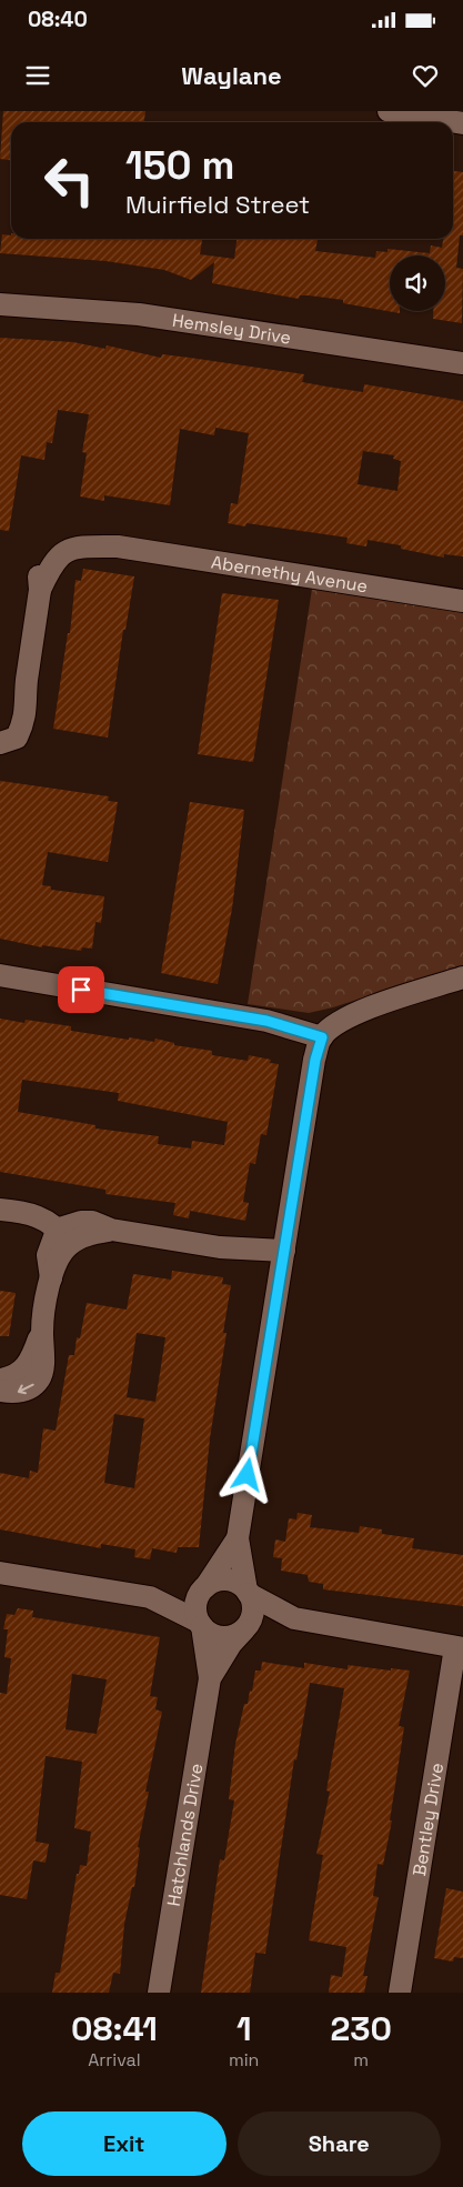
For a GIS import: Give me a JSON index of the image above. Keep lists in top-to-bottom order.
{
  "streets": {
    "street": [
      "Hemsley Drive",
      "Abernethy Avenue",
      "Bentley Drive",
      "Hatchlands Drive"
    ]
  },
  "page": {
    "status": "08:40",
    "header": "Waylane",
    "turn": ["150 m", "Muirfield Street"],
    "eta": [
      "08:41",
      "Arrival",
      "1",
      "min",
      "230",
      "m"
    ],
    "buttons": ["Exit", "Share"]
  }
}
